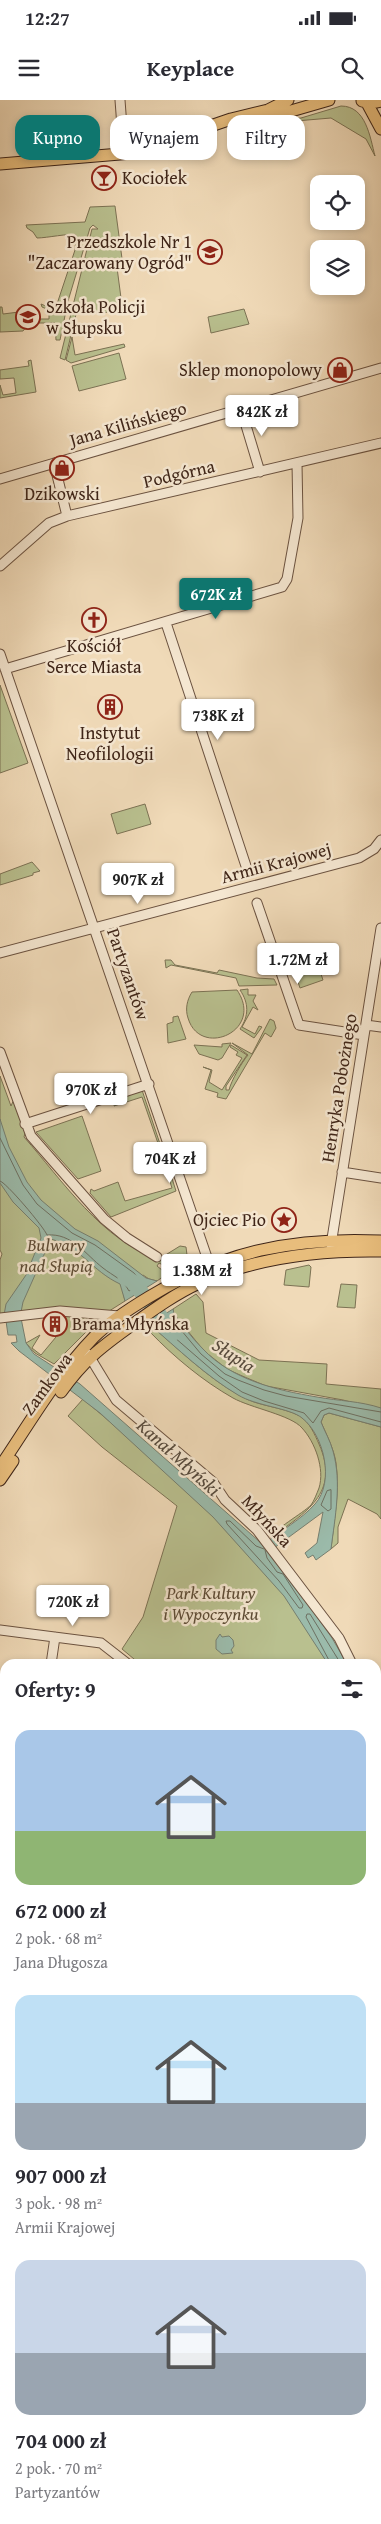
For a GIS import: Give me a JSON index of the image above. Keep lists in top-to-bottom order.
{
  "streets": {
    "main road": ["Zamkowa"],
    "street": [
      "Jana Kilińskiego",
      "Podgórna",
      "Armii Krajowej",
      "Partyzantów",
      "Henryka Pobożnego",
      "Młyńska"
    ]
  },
  "crossings": [
    ["Armii Krajowej", "Partyzantów"],
    ["Partyzantów", "Zamkowa"],
    ["Henryka Pobożnego", "Zamkowa"],
    ["Zamkowa", "Młyńska"]
  ],
  "water": ["Słupia", "Kanał Młyński"],
  "parks": ["Bulwary nad Słupią", "Park Kultury i Wypoczynku"],
  "places": {
    "bar": ["Kociołek"],
    "school or university": ["Przedszkole Nr 1 \"Zaczarowany Ogród\"", "Szkoła Policji w Słupsku"],
    "shop": ["Sklep monopolowy", "Dzikowski"],
    "church": ["Kościół Serce Miasta"],
    "building": ["Instytut Neofilologii", "Brama Młyńska"],
    "place": ["Ojciec Pio"]
  },
  "page": {
    "status": "12:27",
    "header": "Keyplace",
    "chip": ["Kupno", "Wynajem", "Filtry"],
    "price": [
      "842K zł",
      "672K zł",
      "738K zł",
      "907K zł",
      "1.72M zł",
      "970K zł",
      "704K zł",
      "1.38M zł",
      "720K zł"
    ],
    "heading": "Oferty: 9",
    "list": [
      {
        "name": "672 000 zł",
        "note": "2 pok. · 68 m² · Jana Długosza"
      },
      {
        "name": "907 000 zł",
        "note": "3 pok. · 98 m² · Armii Krajowej"
      },
      {
        "name": "704 000 zł",
        "note": "2 pok. · 70 m² · Partyzantów"
      }
    ]
  }
}
